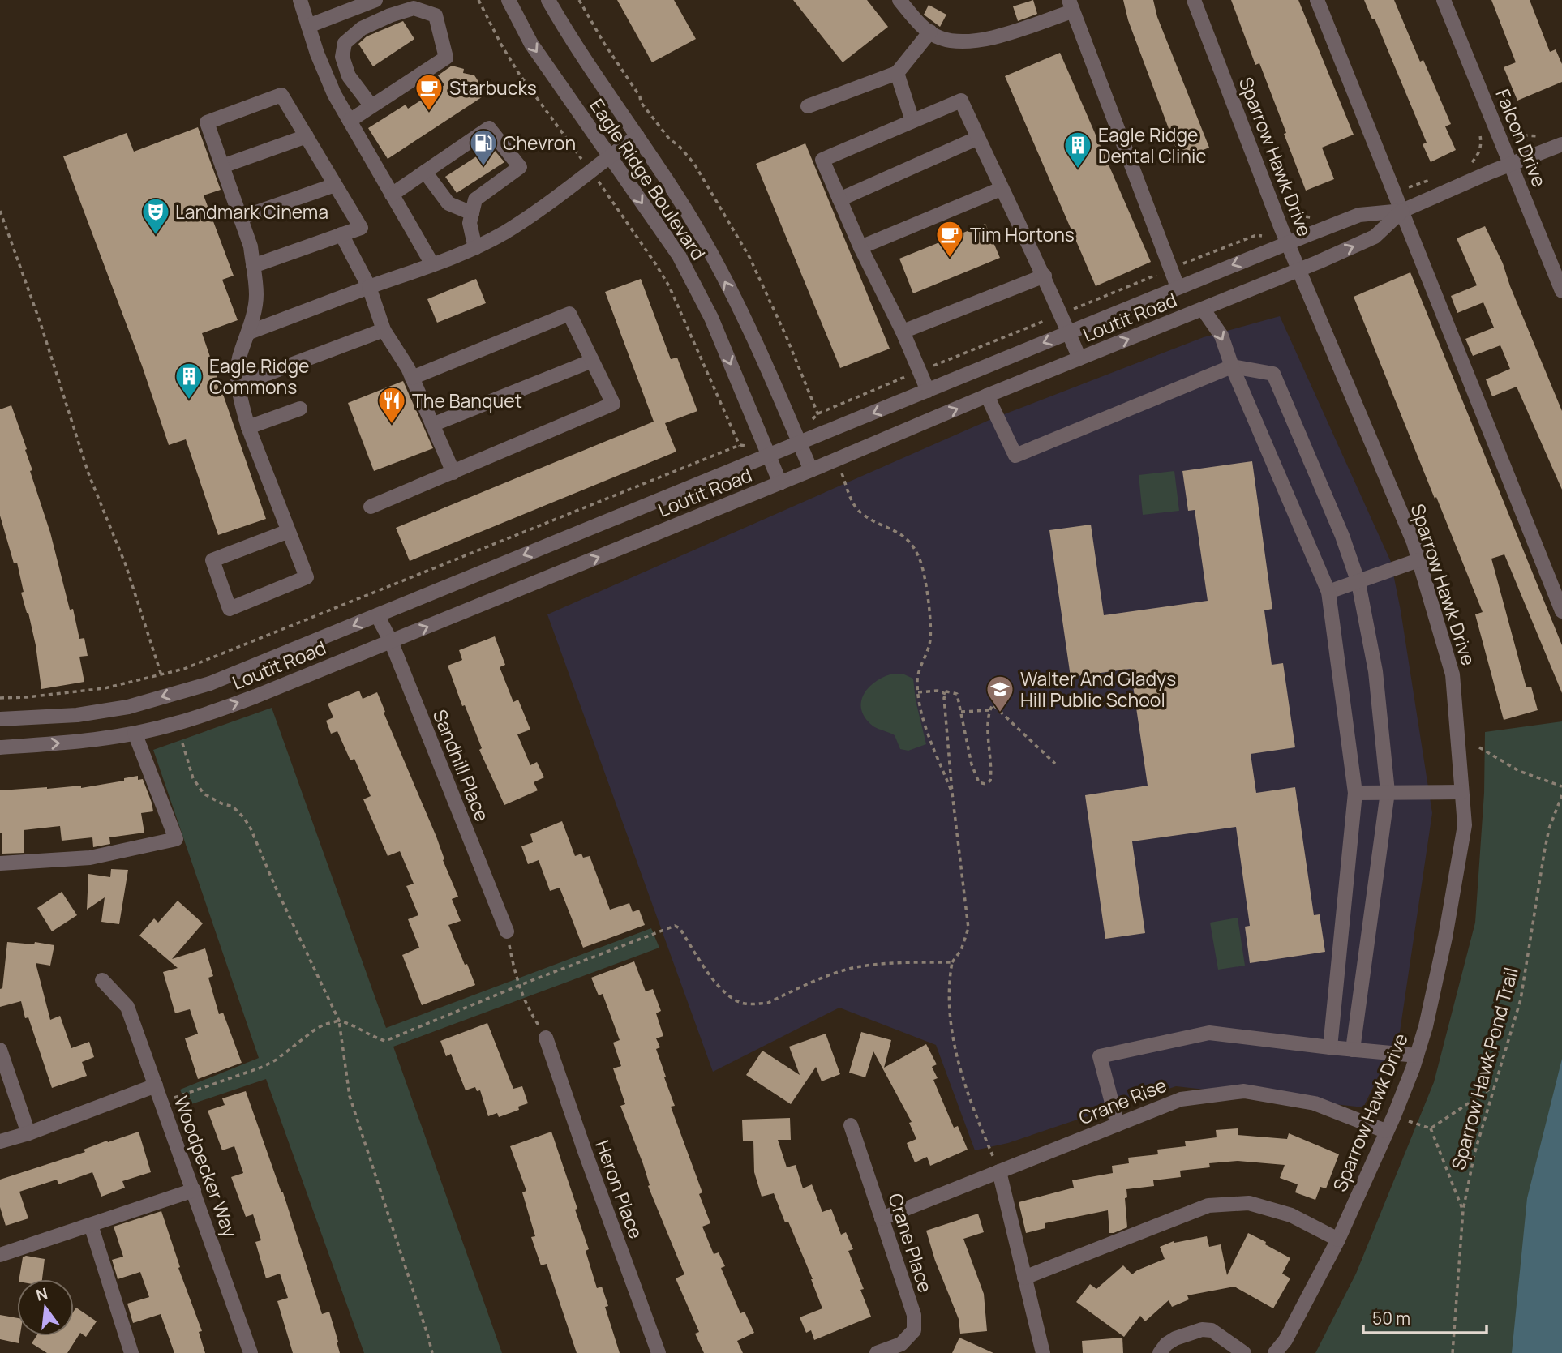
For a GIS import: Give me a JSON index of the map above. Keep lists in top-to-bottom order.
{
  "streets": {
    "street": [
      "Falcon Drive",
      "Sparrow Hawk Drive",
      "Eagle Ridge Boulevard",
      "Loutit Road",
      "Sandhill Place",
      "Crane Rise",
      "Woodpecker Way",
      "Heron Place",
      "Crane Place"
    ],
    "path": ["Sparrow Hawk Pond Trail"]
  },
  "crossings": [
    ["Falcon Drive", "Loutit Road"],
    ["Sparrow Hawk Drive", "Loutit Road"],
    ["Sparrow Hawk Drive", "Crane Rise"],
    ["Eagle Ridge Boulevard", "Loutit Road"],
    ["Loutit Road", "Sandhill Place"],
    ["Crane Rise", "Crane Place"]
  ],
  "places": {
    "cafe": ["Starbucks", "Tim Hortons"],
    "fuel station": ["Chevron"],
    "building": ["Eagle Ridge Dental Clinic", "Eagle Ridge Commons"],
    "theatre": ["Landmark Cinema"],
    "restaurant": ["The Banquet"],
    "school or university": ["Walter And Gladys Hill Public School"]
  },
  "scale_bar": "50 m",
  "north": "top"
}
